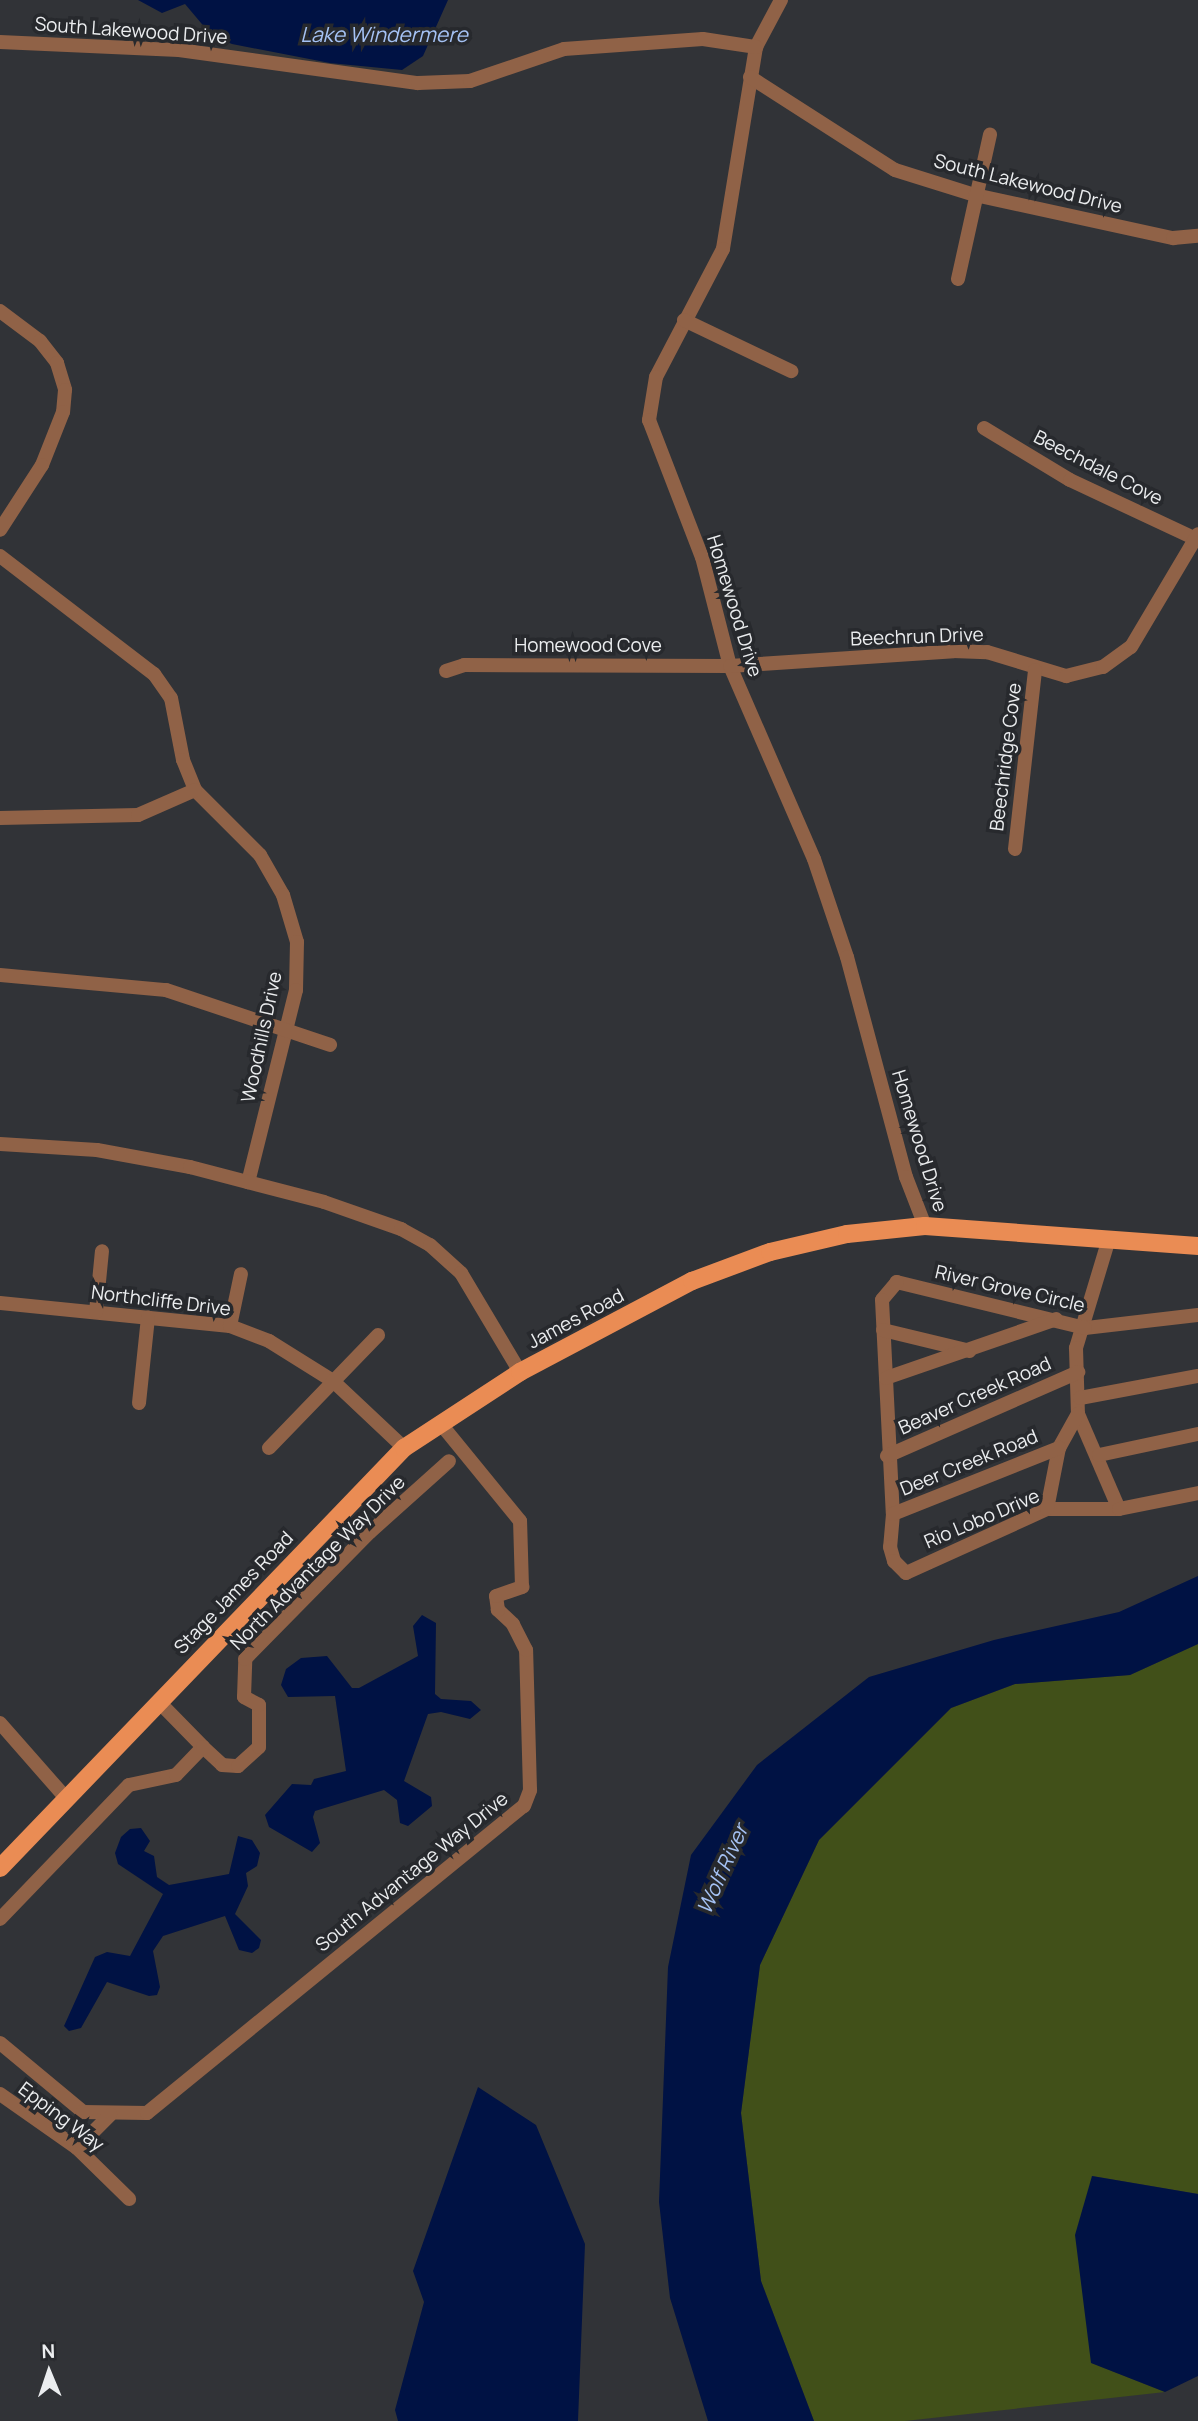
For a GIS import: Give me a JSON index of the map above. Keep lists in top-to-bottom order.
{
  "streets": {
    "main road": ["James Road", "Stage James Road"],
    "street": [
      "South Lakewood Drive",
      "Beechdale Cove",
      "Homewood Drive",
      "Beechrun Drive",
      "Homewood Cove",
      "Beechridge Cove",
      "Woodhills Drive",
      "River Grove Circle",
      "Northcliffe Drive",
      "Beaver Creek Road",
      "Deer Creek Road",
      "Rio Lobo Drive",
      "North Advantage Way Drive",
      "South Advantage Way Drive",
      "Epping Way"
    ]
  },
  "crossings": [
    ["South Lakewood Drive", "Homewood Drive"],
    ["Beechdale Cove", "Beechrun Drive"],
    ["Homewood Drive", "Beechrun Drive"],
    ["Homewood Drive", "Homewood Cove"],
    ["Homewood Drive", "James Road"],
    ["Beechrun Drive", "Homewood Cove"],
    ["Beechrun Drive", "Beechridge Cove"],
    ["Woodhills Drive", "James Road"],
    ["Northcliffe Drive", "Stage James Road"],
    ["James Road", "Stage James Road"],
    ["Deer Creek Road", "Rio Lobo Drive"],
    ["North Advantage Way Drive", "Stage James Road"],
    ["Stage James Road", "South Advantage Way Drive"]
  ],
  "water": ["Lake Windermere", "Wolf River"],
  "north": "top"
}
